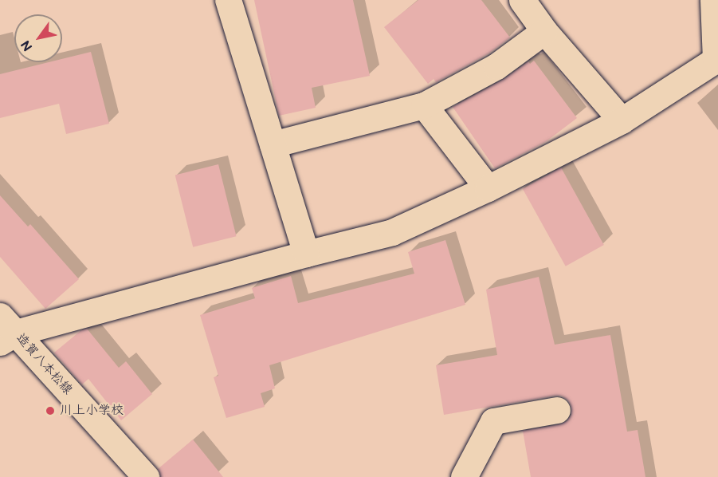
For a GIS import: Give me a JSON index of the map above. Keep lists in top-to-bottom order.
{
  "streets": {
    "street": ["造賀八本松線"]
  },
  "places": ["川上小学校"],
  "north": "bottom left"
}
